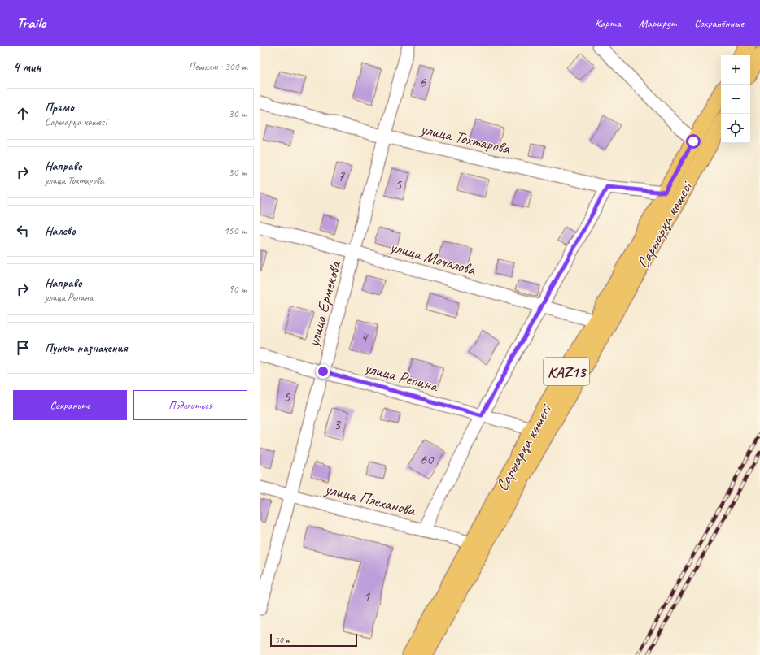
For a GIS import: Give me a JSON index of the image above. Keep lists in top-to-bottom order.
{
  "streets": {
    "main road": ["Сарыарқа көшесі", "KAZ13"],
    "street": [
      "улица Тохтарова",
      "улица Мочалова",
      "улица Ермекова",
      "улица Репина",
      "улица Плеханова"
    ]
  },
  "crossings": [
    ["улица Тохтарова", "Сарыарқа көшесі"],
    ["улица Тохтарова", "улица Ермекова"],
    ["Сарыарқа көшесі", "улица Мочалова"],
    ["Сарыарқа көшесі", "улица Репина"],
    ["Сарыарқа көшесі", "улица Плеханова"],
    ["улица Мочалова", "улица Ермекова"],
    ["улица Ермекова", "улица Репина"],
    ["улица Ермекова", "улица Плеханова"]
  ],
  "house_numbers": [
    "6",
    "7",
    "5",
    "4",
    "5",
    "3",
    "60",
    "1"
  ],
  "scale_bar": "50 m",
  "page": {
    "header": "Trailo",
    "nav": ["Карта", "Маршрут", "Сохранённые"],
    "heading": ["4 мин", "Пешком · 300 m"],
    "map_buttons": ["+", "−"],
    "list": [
      ["Прямо", "Сарыарқа көшесі", "30 m"],
      ["Направо", "улица Тохтарова", "30 m"],
      ["Налево", "150 m"],
      ["Направо", "улица Репина", "90 m"],
      "Пункт назначения"
    ],
    "buttons": ["Сохранить", "Поделиться"],
    "scale": "50 m"
  }
}
